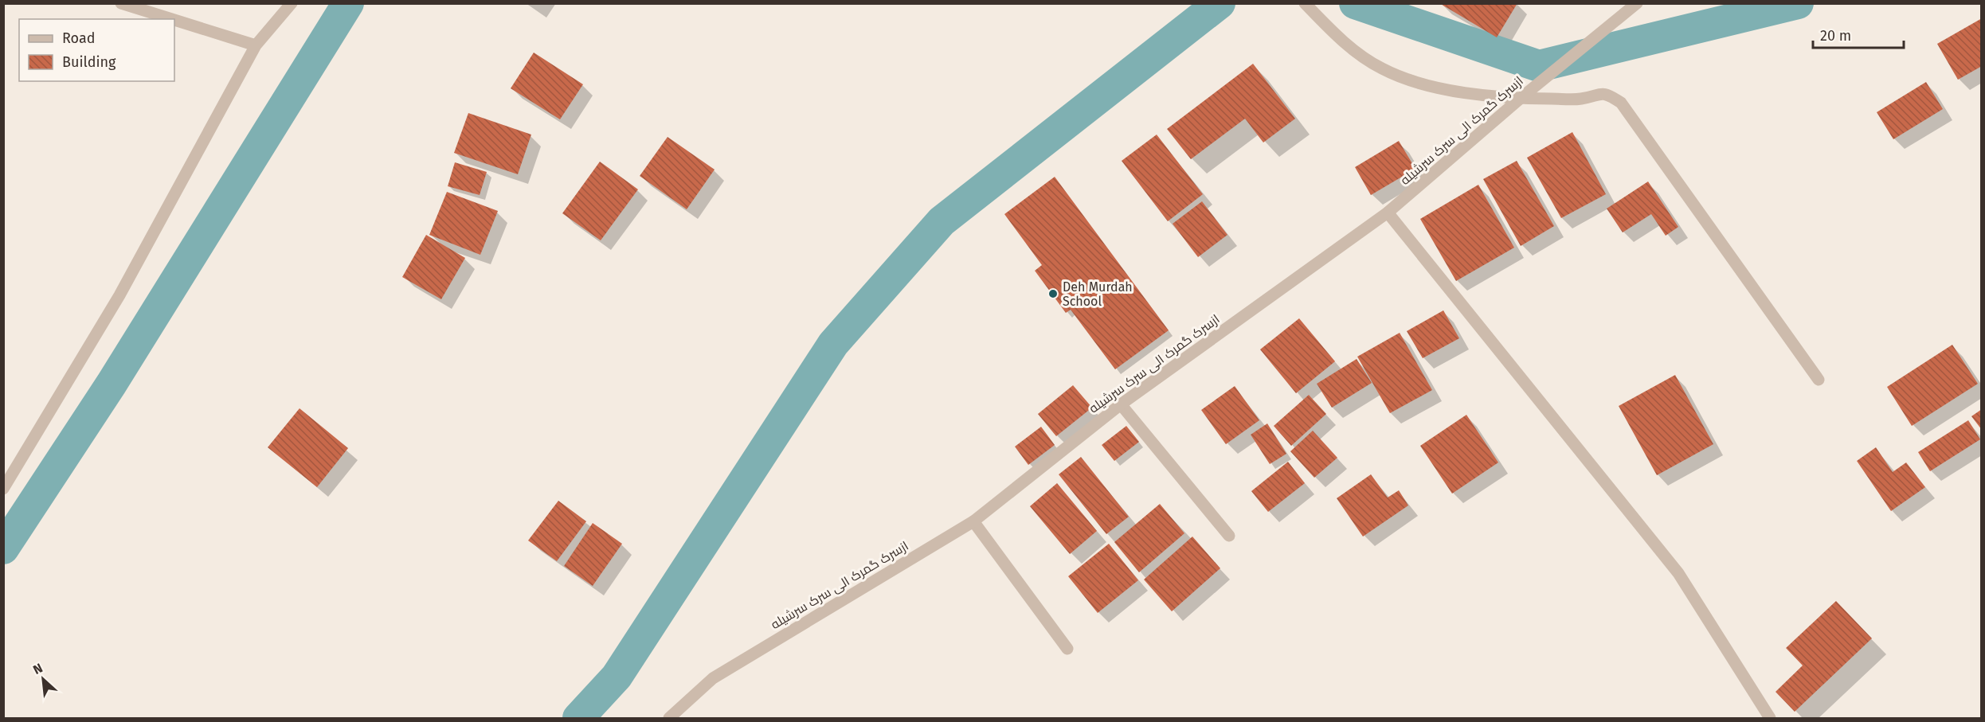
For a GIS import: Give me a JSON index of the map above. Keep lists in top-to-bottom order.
{
  "streets": {
    "street": ["ازسرک گمرک الی سرک سرشیله"]
  },
  "places": ["Deh Murdah School"],
  "legend": ["Road", "Building"],
  "scale_bar": "20 m",
  "north": "top left"
}
